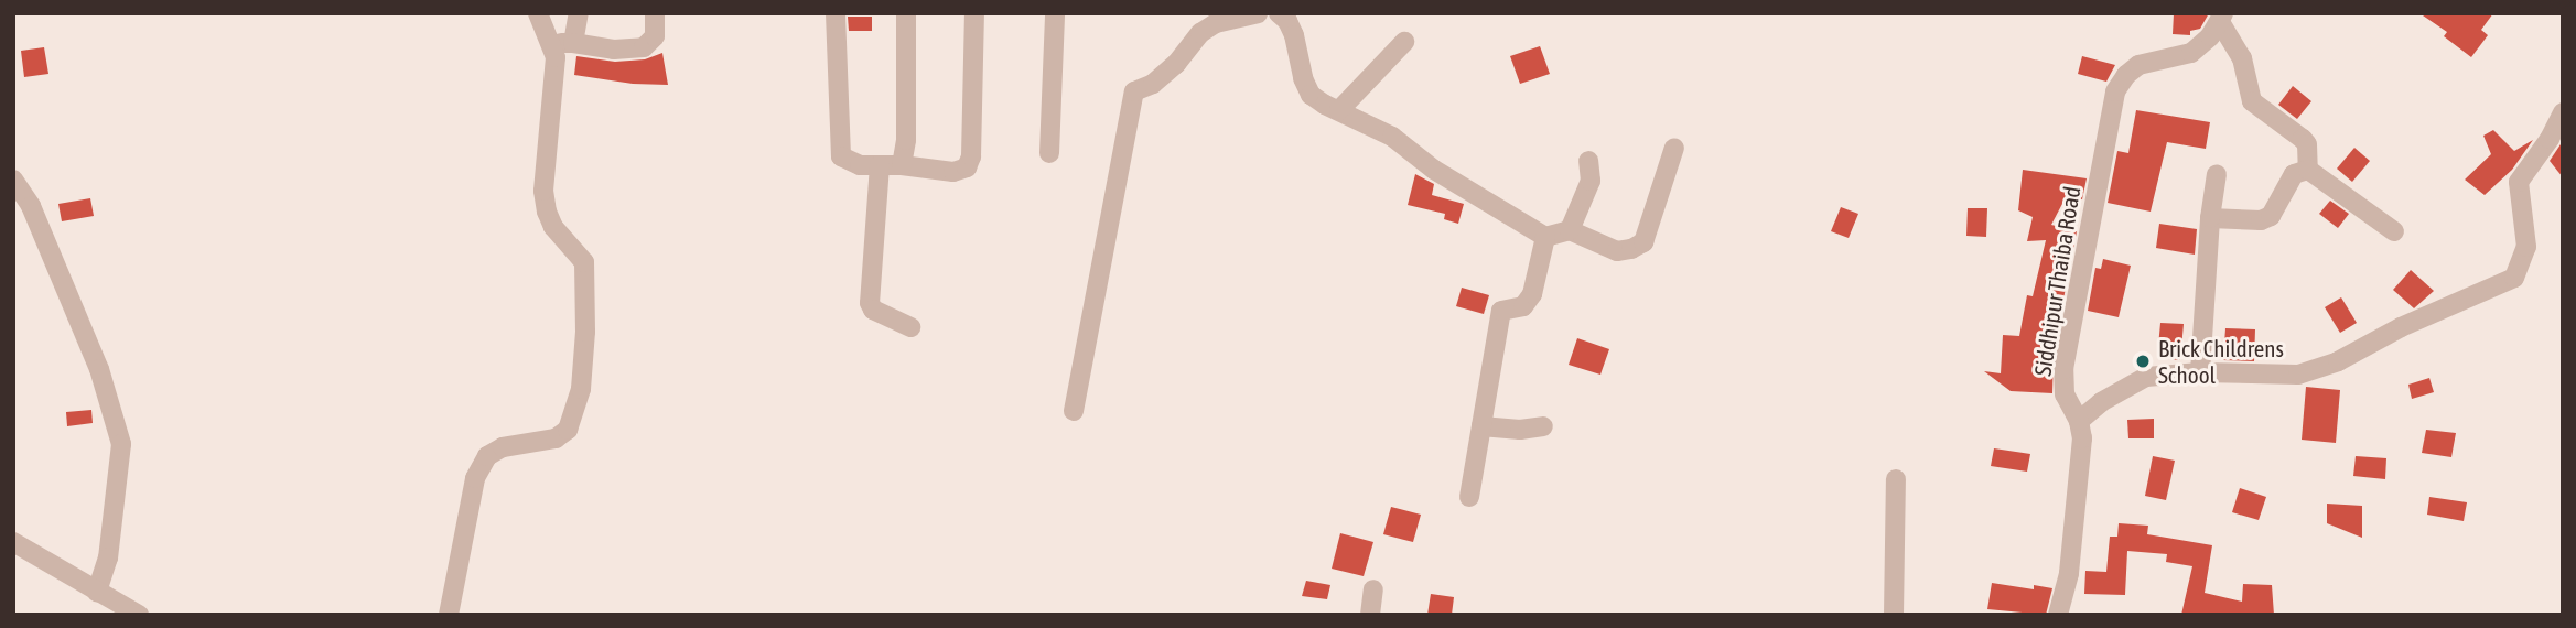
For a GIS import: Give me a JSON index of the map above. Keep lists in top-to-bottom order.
{
  "streets": {
    "street": ["Siddhipur Thaiba Road"]
  },
  "places": ["Brick Childrens School"]
}
